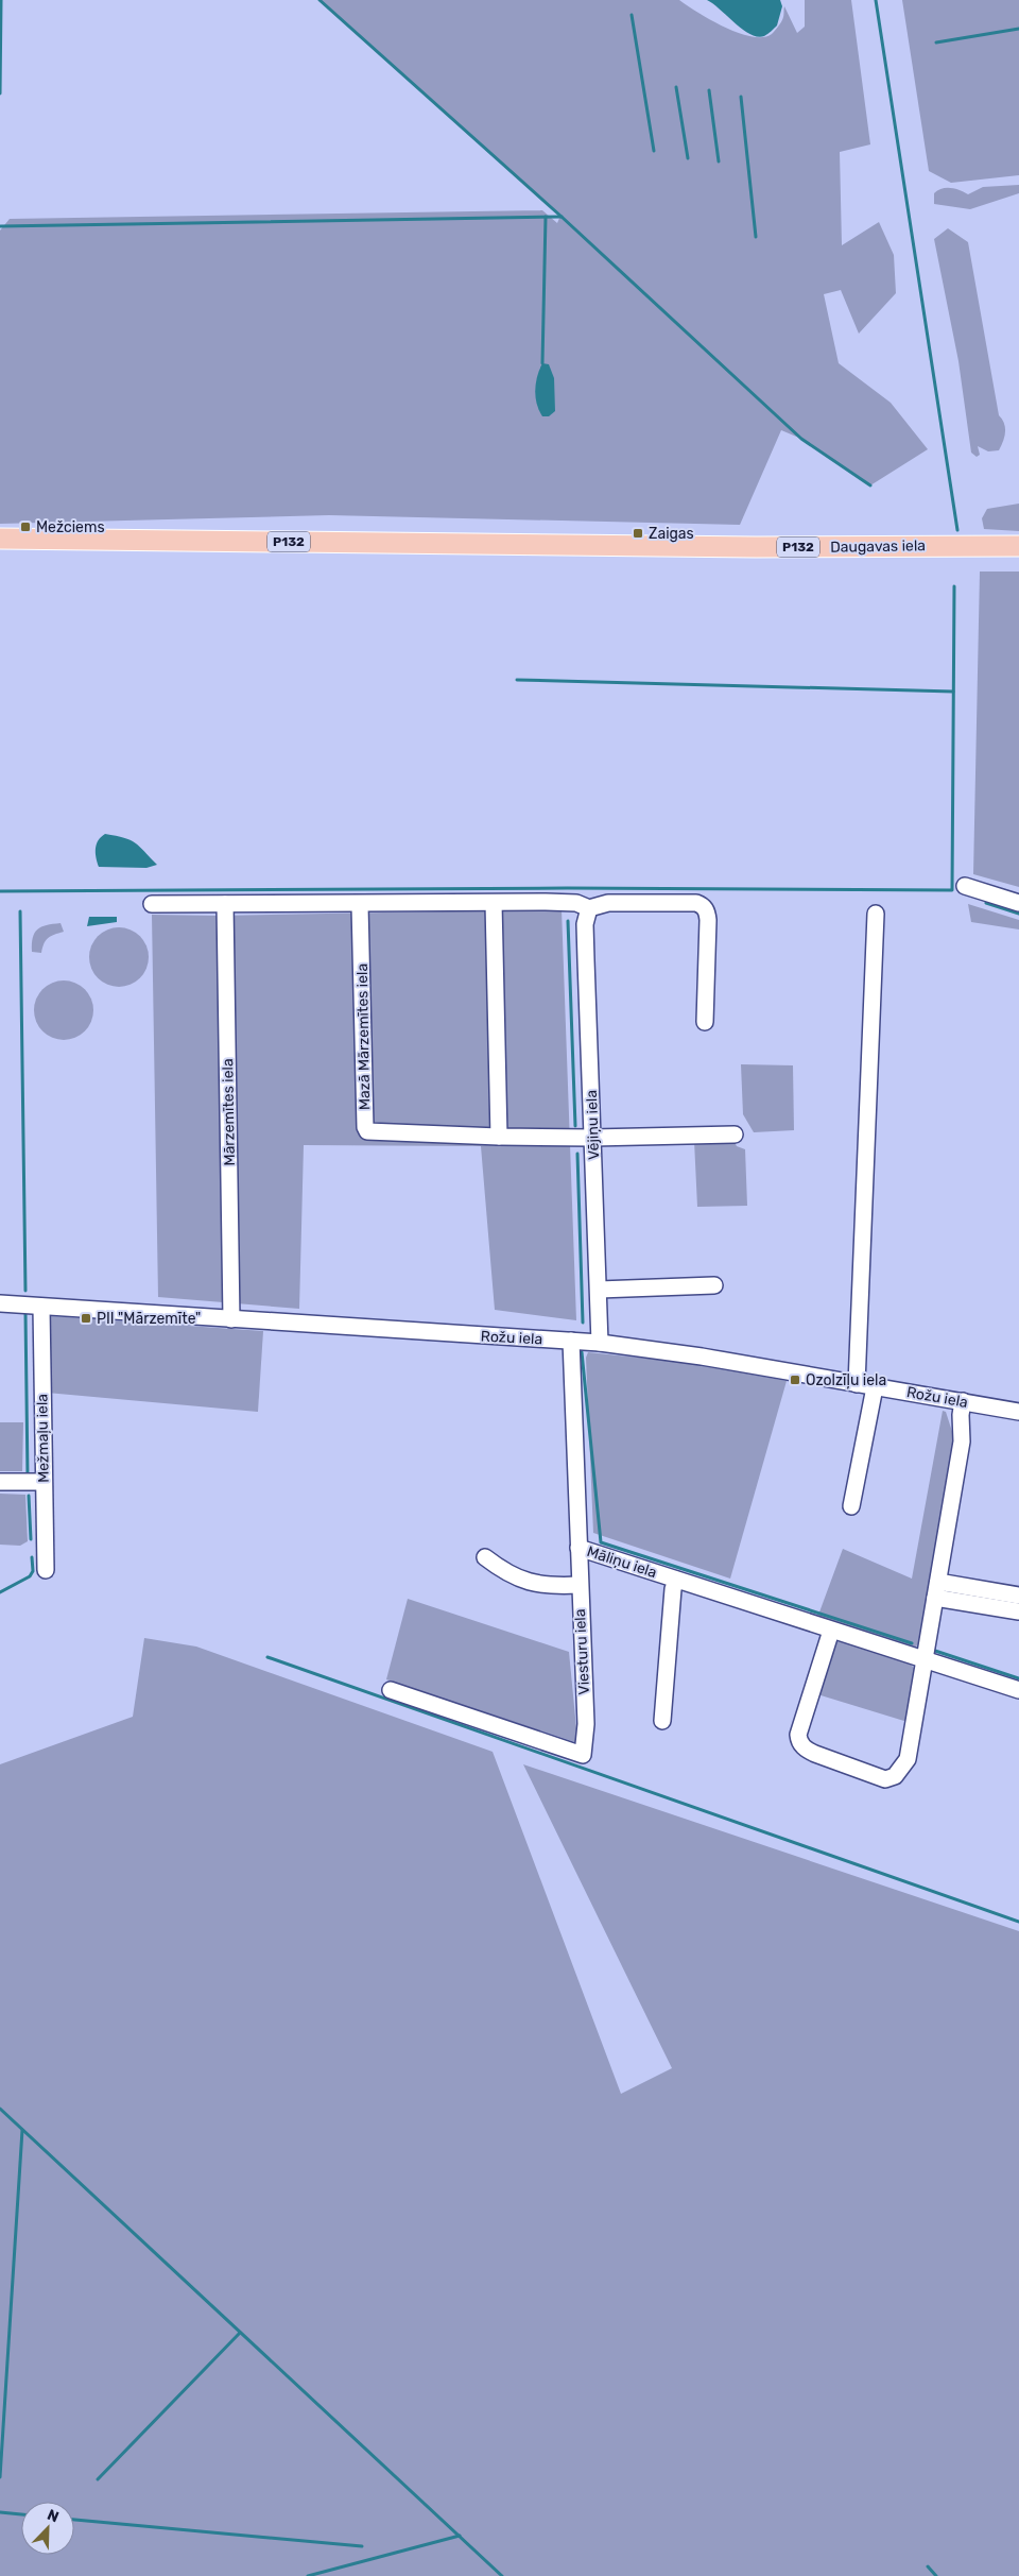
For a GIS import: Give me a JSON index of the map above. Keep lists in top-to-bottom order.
{
  "streets": {
    "main road": ["P132", "Daugavas iela"],
    "street": [
      "Mazā Mārzemītes iela",
      "Mārzemītes iela",
      "Vējiņu iela",
      "Rožu iela",
      "Mežmaļu iela",
      "Māliņu iela",
      "Viesturu iela"
    ]
  },
  "crossings": [
    ["Mārzemītes iela", "Rožu iela"],
    ["Vējiņu iela", "Rožu iela"],
    ["Rožu iela", "Mežmaļu iela"],
    ["Rožu iela", "Māliņu iela"],
    ["Māliņu iela", "Viesturu iela"]
  ],
  "places": {
    "transit": [
      "Mežciems",
      "Zaigas",
      "PII \"Mārzemīte\"",
      "Ozolzīļu iela"
    ]
  },
  "north": "top right"
}
